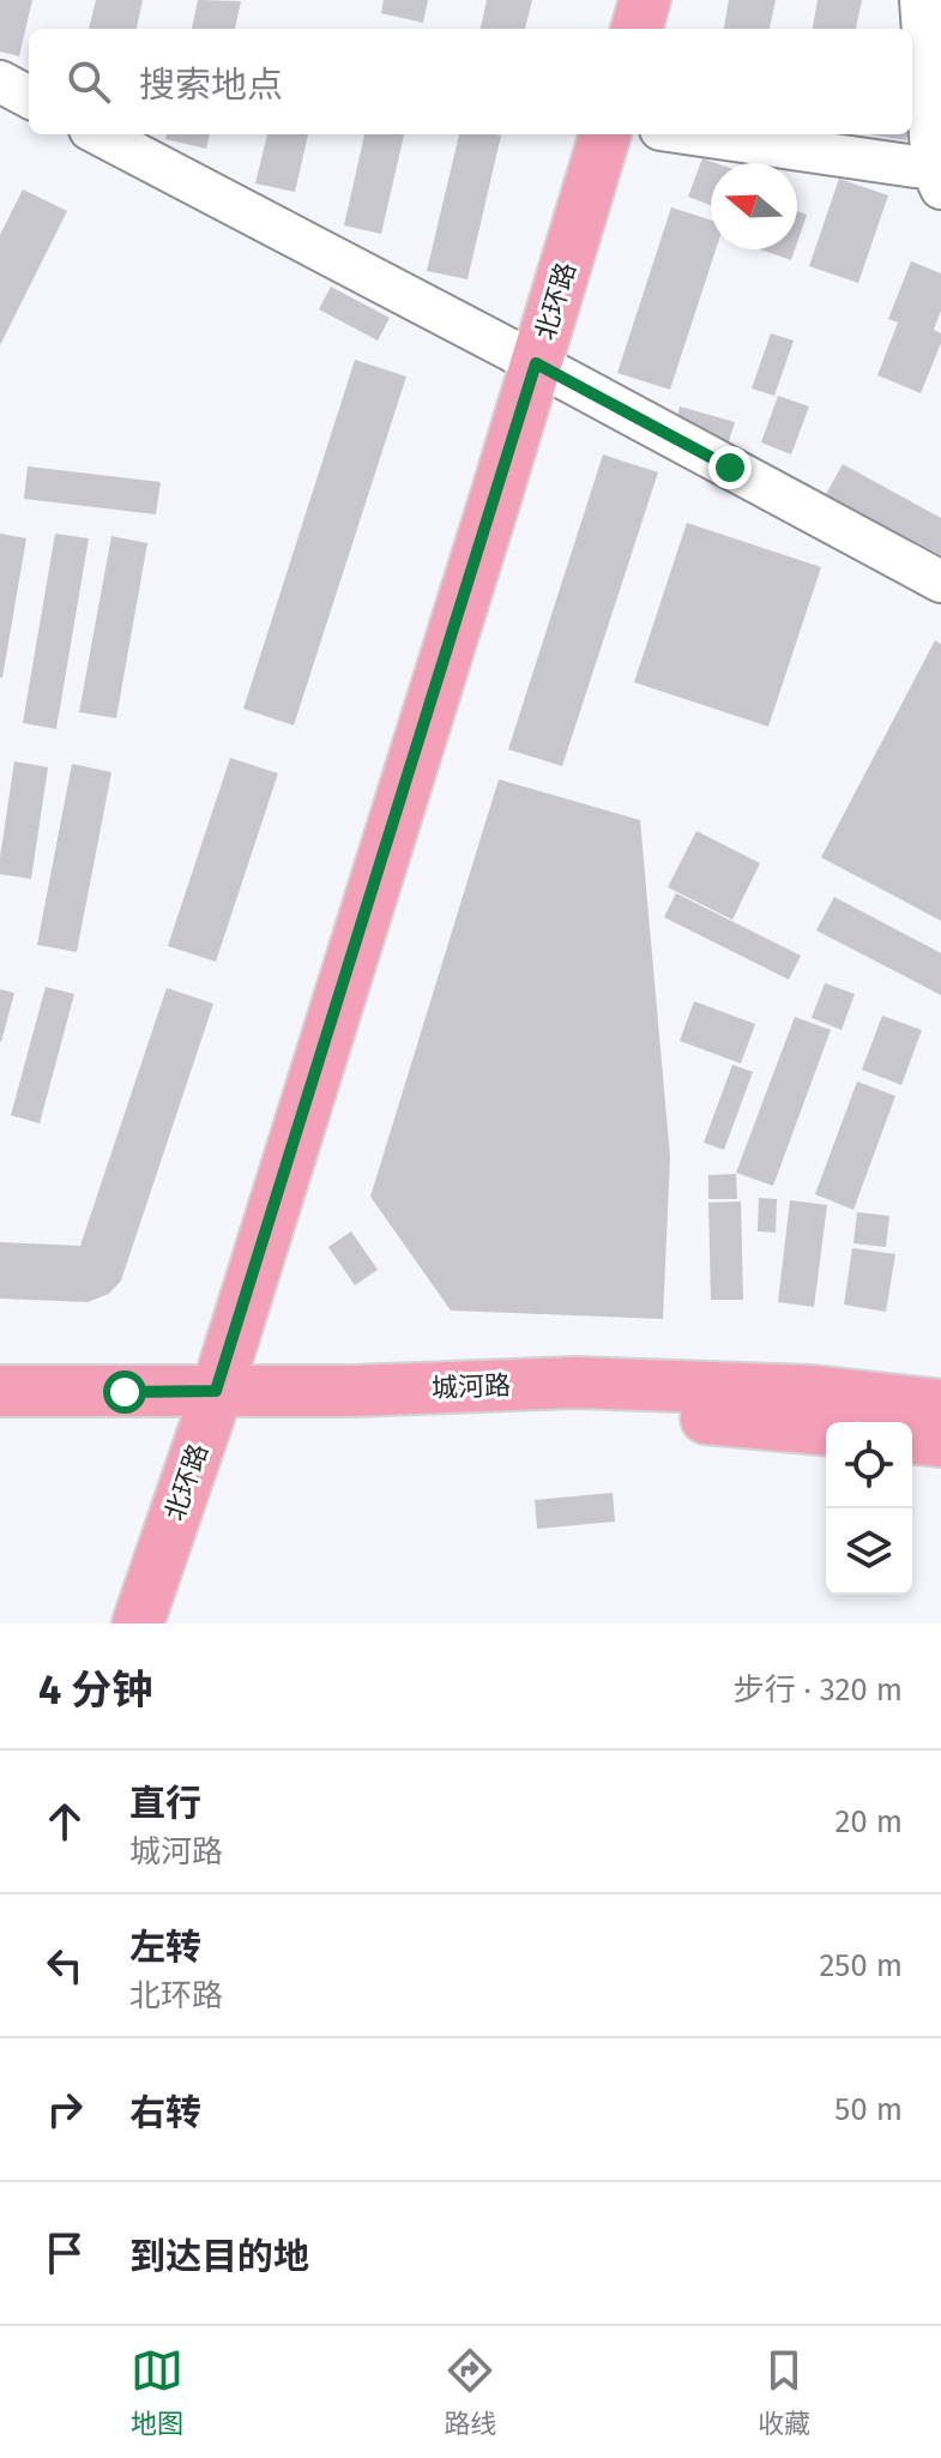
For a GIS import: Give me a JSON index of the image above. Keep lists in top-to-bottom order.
{
  "streets": {
    "main road": ["北环路", "城河路"]
  },
  "crossings": [
    ["北环路", "城河路"]
  ],
  "north": "left",
  "page": {
    "search": "搜索地点",
    "heading": ["4 分钟", "步行 · 320 m"],
    "list": [
      ["直行", "城河路", "20 m"],
      ["左转", "北环路", "250 m"],
      ["右转", "50 m"],
      "到达目的地"
    ],
    "nav": ["地图", "路线", "收藏"]
  }
}
